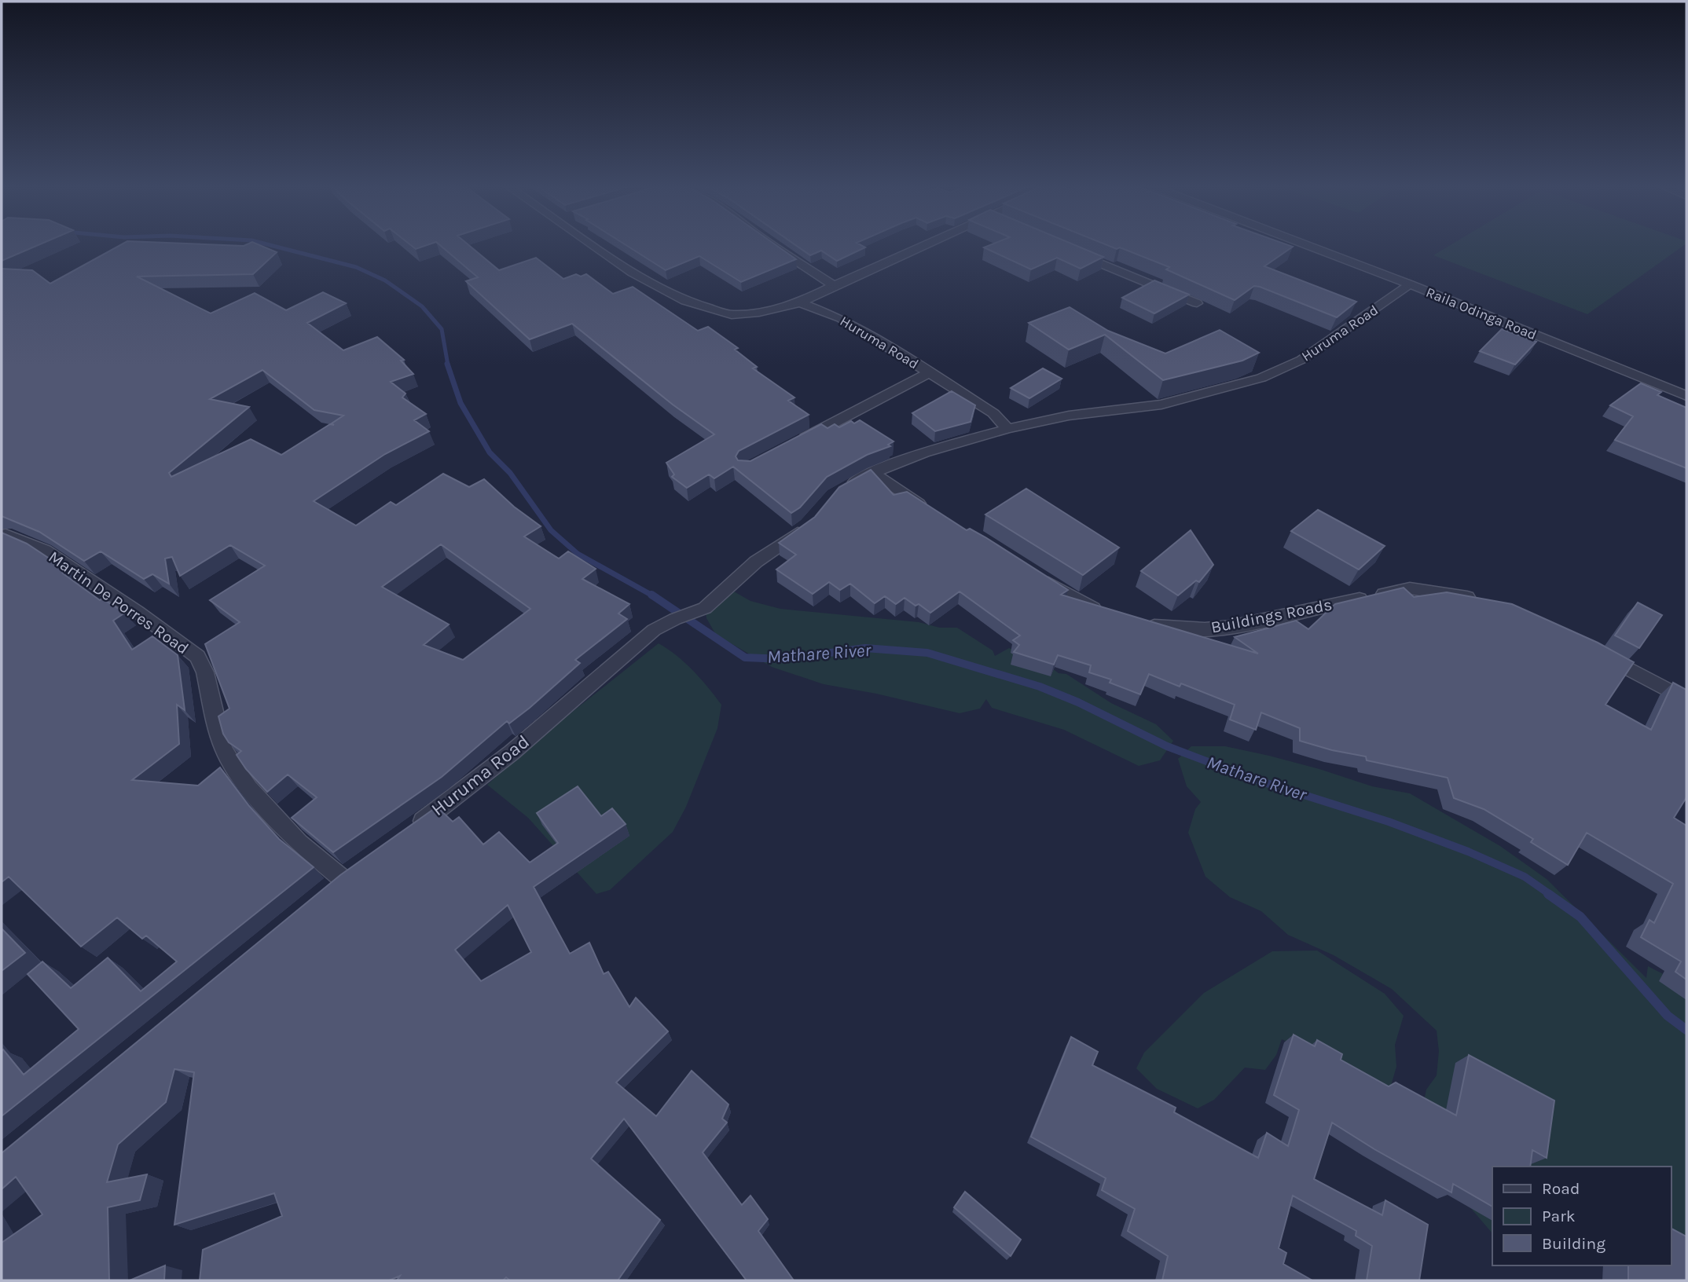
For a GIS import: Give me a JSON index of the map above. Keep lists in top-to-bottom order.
{
  "streets": {
    "street": [
      "Raila Odinga Road",
      "Huruma Road",
      "Martin De Porres Road",
      "Buildings Roads"
    ]
  },
  "crossings": [
    ["Raila Odinga Road", "Huruma Road"]
  ],
  "water": ["Mathare River"],
  "legend": ["Road", "Park", "Building"]
}
